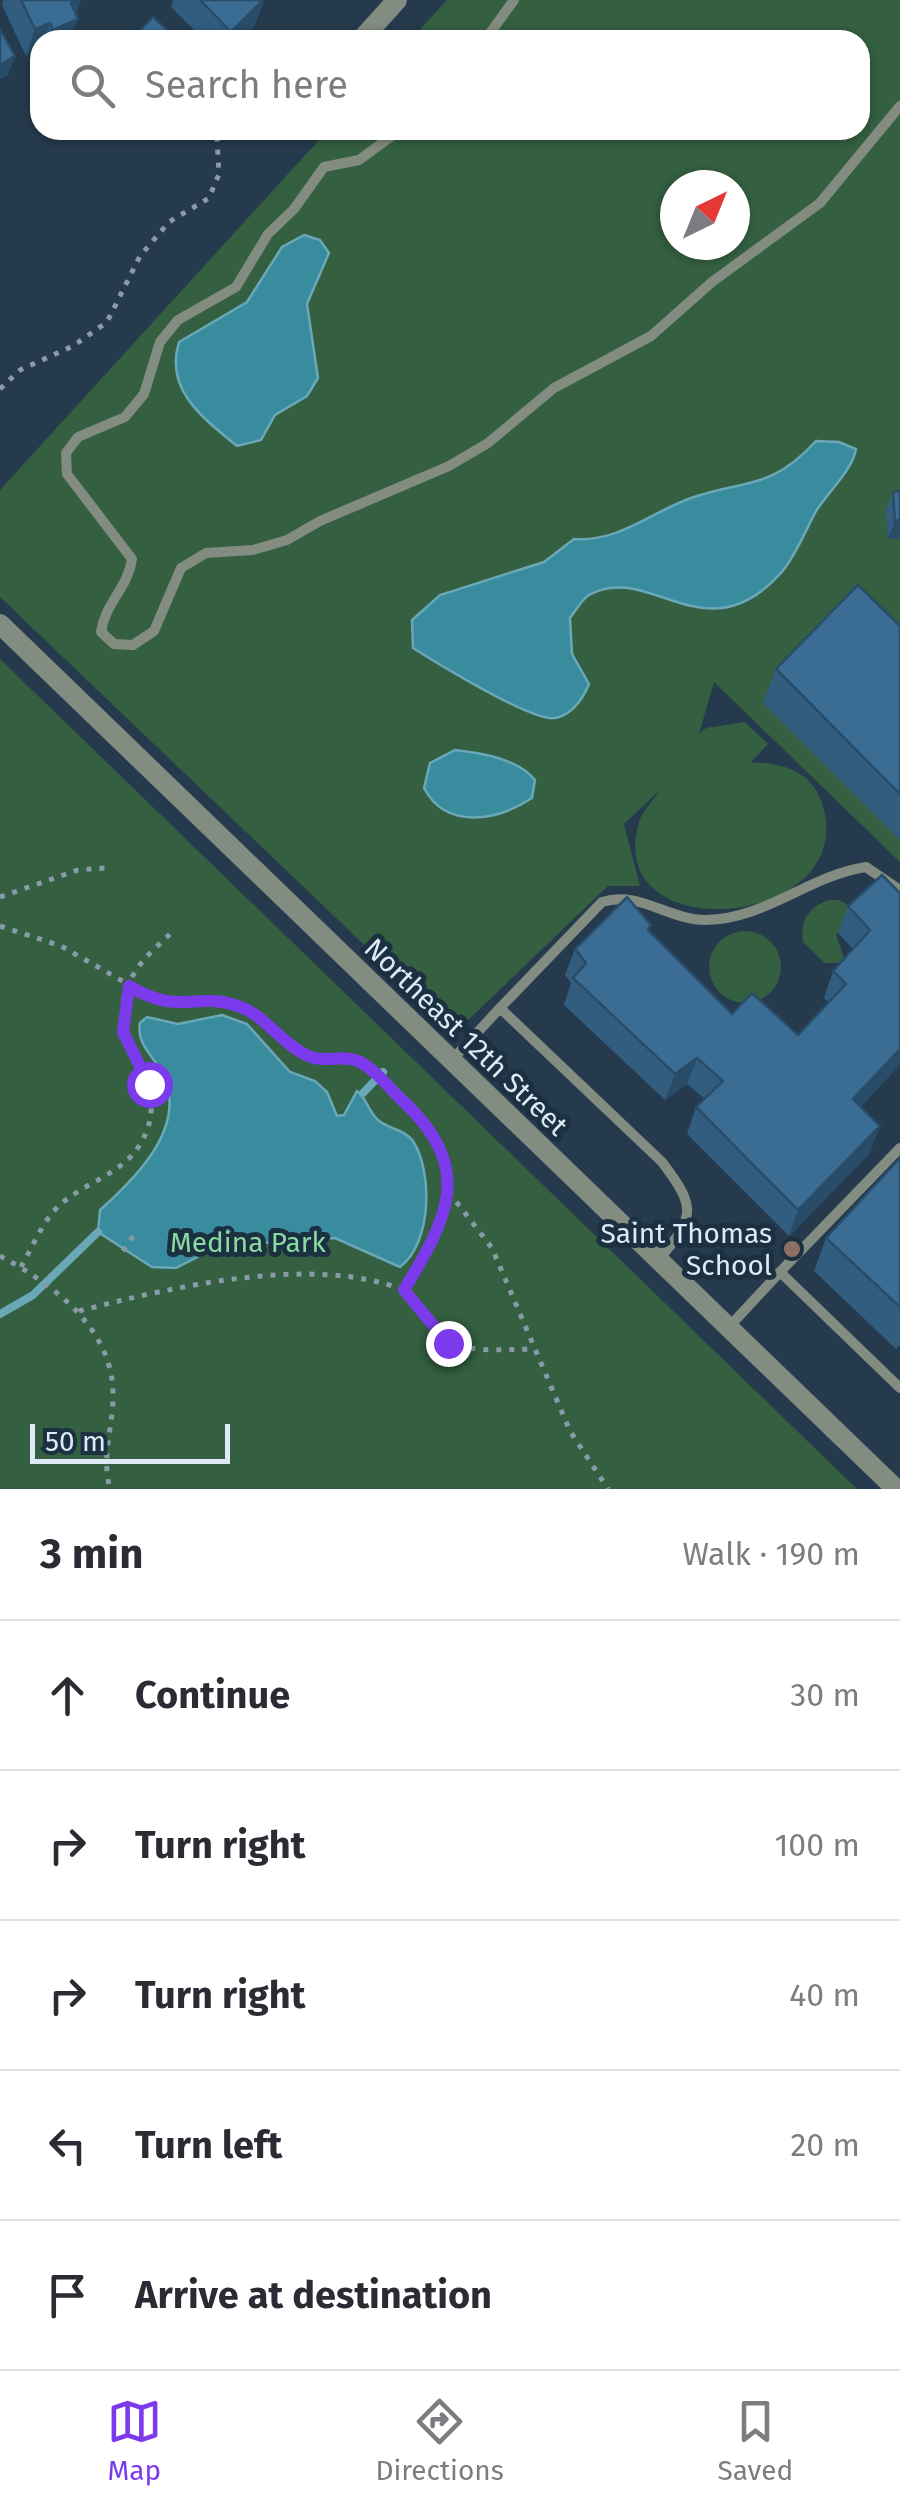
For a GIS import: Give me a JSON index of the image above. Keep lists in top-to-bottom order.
{
  "streets": {
    "street": ["Northeast 12th Street"]
  },
  "parks": ["Medina Park"],
  "places": ["Saint Thomas School"],
  "scale_bar": "50 m",
  "north": "top right",
  "page": {
    "search": "Search here",
    "scale": "50 m",
    "heading": ["3 min", "Walk · 190 m"],
    "list": [
      ["Continue", "30 m"],
      ["Turn right", "100 m"],
      ["Turn right", "40 m"],
      ["Turn left", "20 m"],
      "Arrive at destination"
    ],
    "nav": ["Map", "Directions", "Saved"]
  }
}
